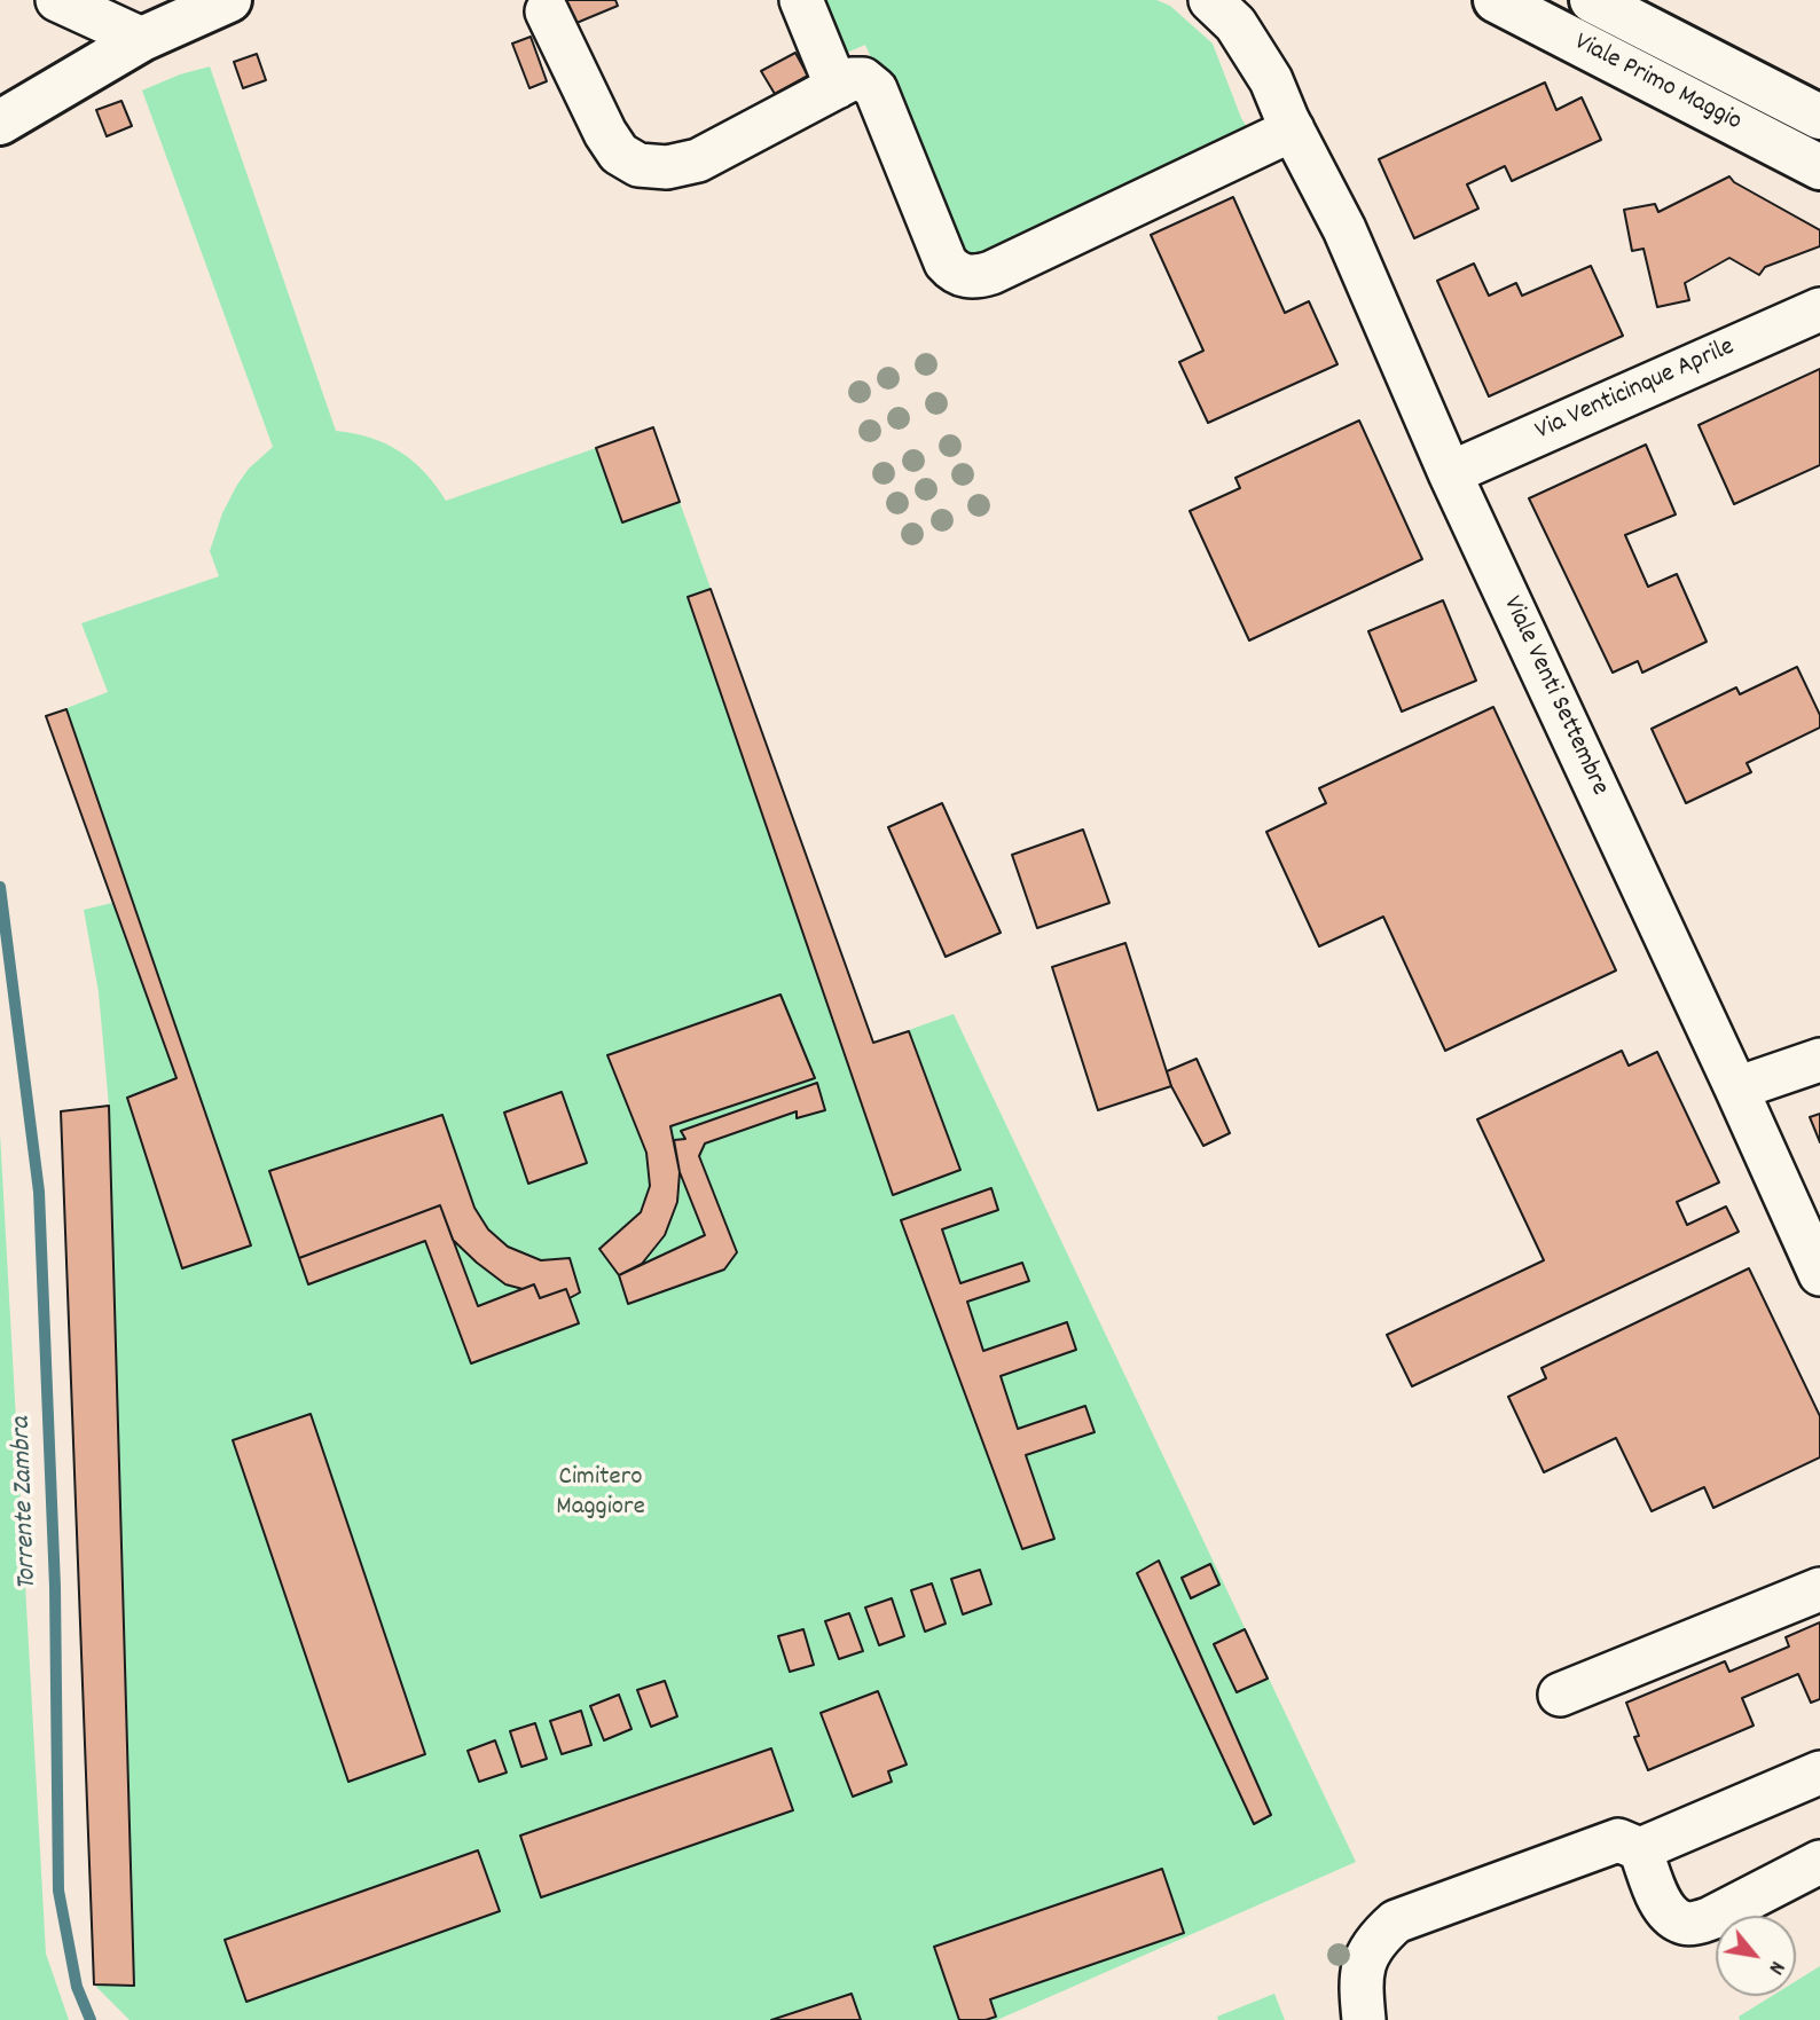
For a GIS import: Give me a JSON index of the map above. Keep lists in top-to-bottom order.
{
  "streets": {
    "main road": ["Viale Primo Maggio"],
    "street": ["Via Venticinque Aprile", "Viale Venti Settembre"]
  },
  "crossings": [
    ["Via Venticinque Aprile", "Viale Venti Settembre"]
  ],
  "water": ["Torrente Zambra"],
  "parks": ["Cimitero Maggiore"],
  "north": "bottom right"
}
